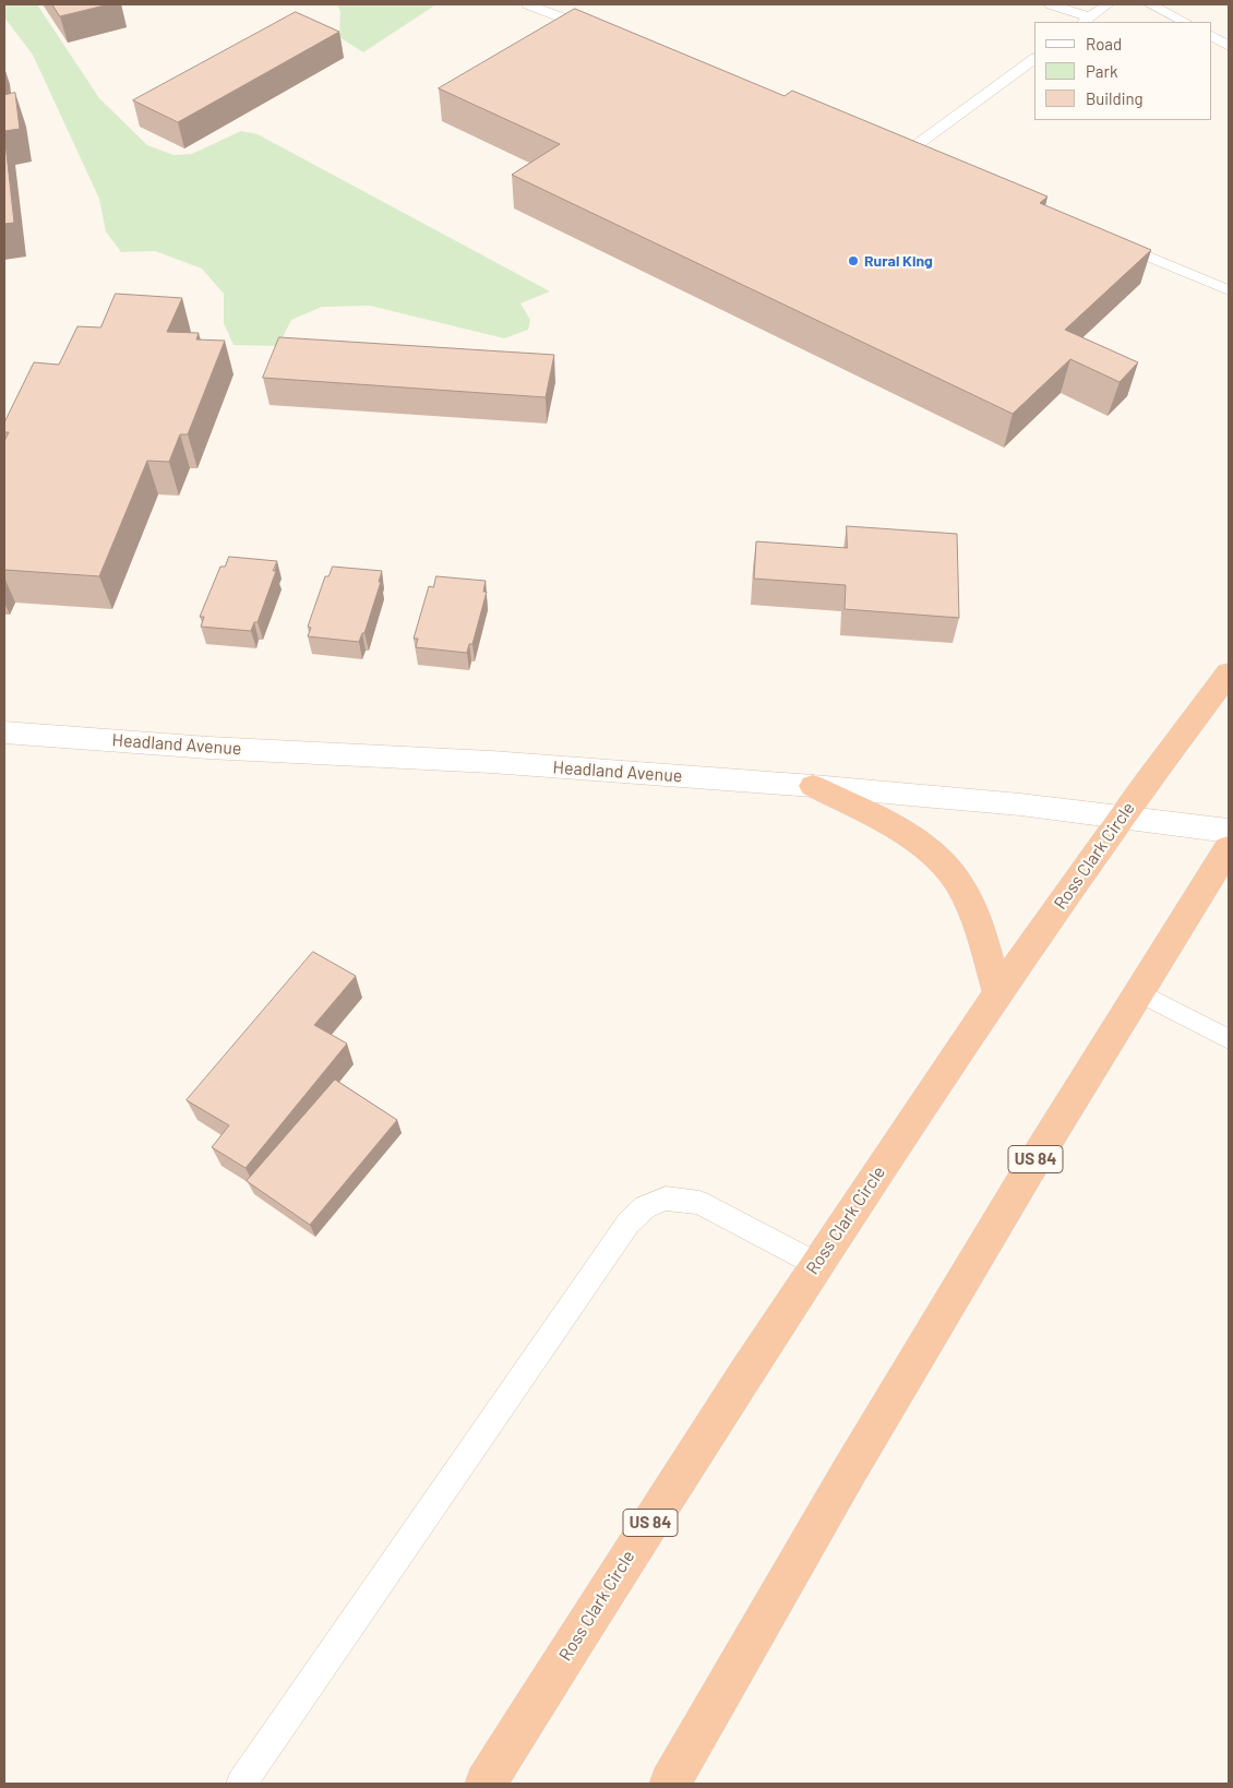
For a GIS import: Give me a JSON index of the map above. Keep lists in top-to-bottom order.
{
  "streets": {
    "highway": ["Ross Clark Circle", "US 84"],
    "main road": ["Headland Avenue"]
  },
  "crossings": [
    ["Headland Avenue", "Ross Clark Circle"]
  ],
  "places": ["Rural King"],
  "legend": ["Road", "Park", "Building"]
}
